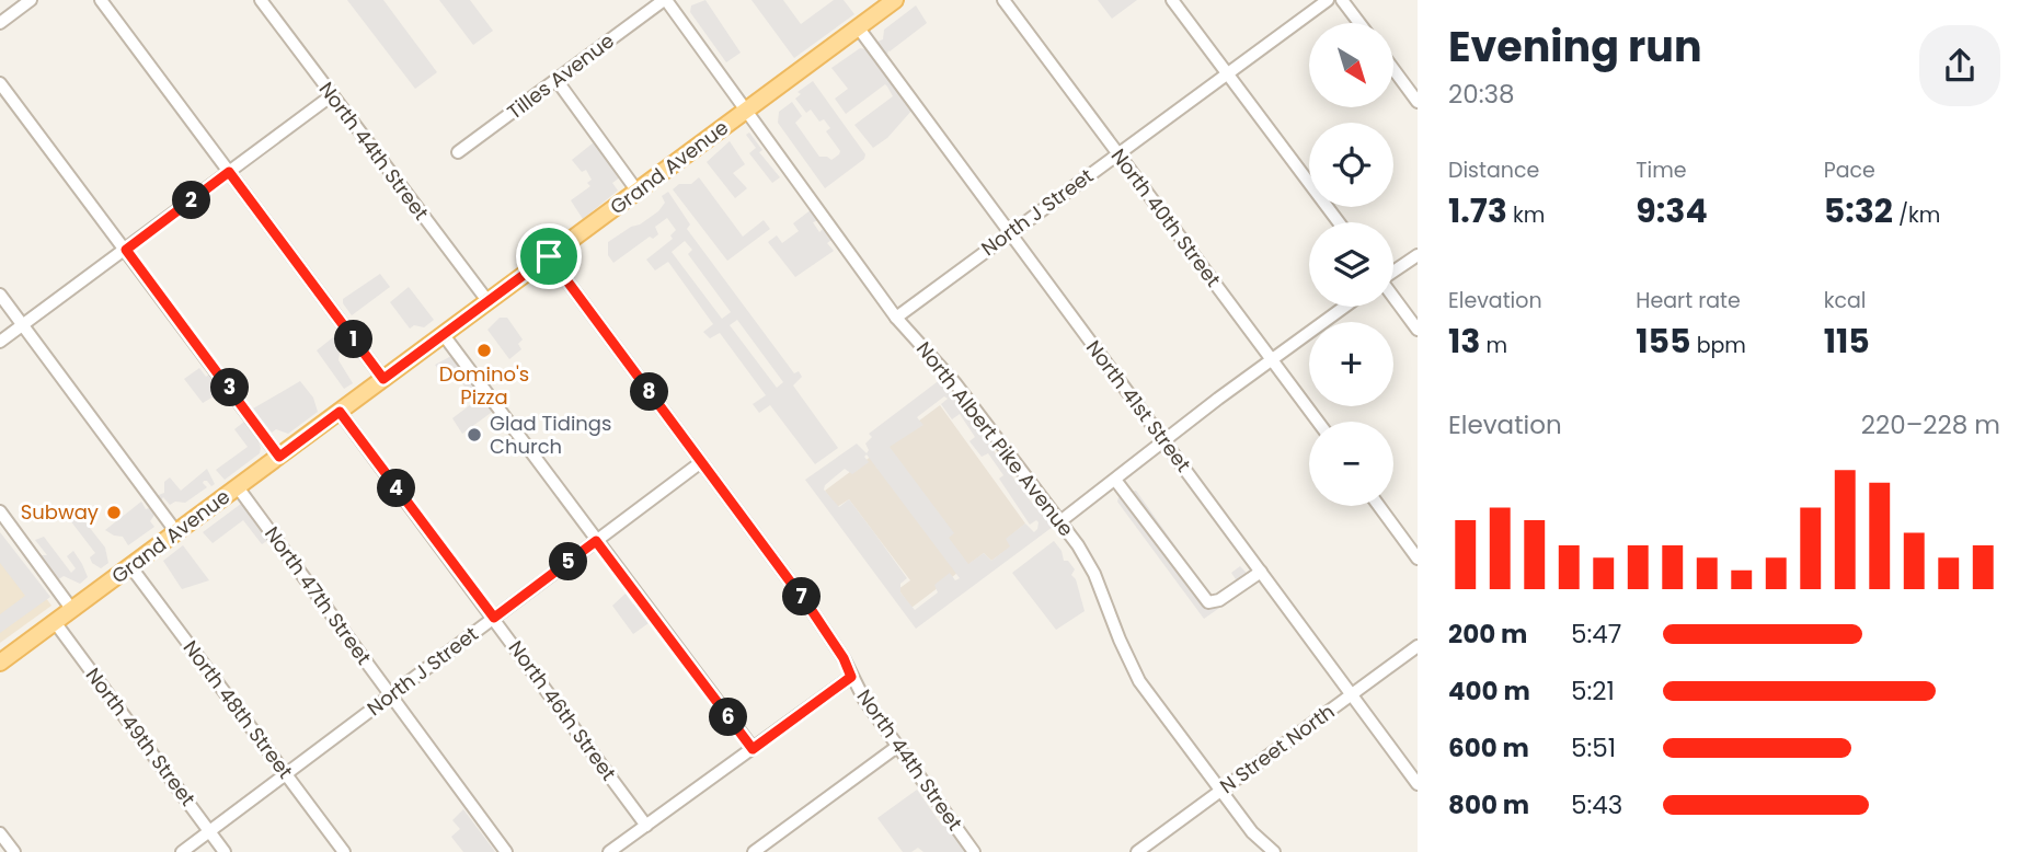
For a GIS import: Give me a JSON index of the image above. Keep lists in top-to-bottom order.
{
  "streets": {
    "main road": ["Grand Avenue"],
    "street": [
      "Tilles Avenue",
      "North 44th Street",
      "North J Street",
      "North 40th Street",
      "North 41st Street",
      "North Albert Pike Avenue",
      "North 47th Street",
      "North 48th Street",
      "North 46th Street",
      "North 49th Street",
      "N Street North"
    ]
  },
  "crossings": [
    ["Tilles Avenue", "North Albert Pike Avenue"],
    ["North 44th Street", "Grand Avenue"],
    ["North 44th Street", "North J Street"],
    ["Grand Avenue", "North 41st Street"],
    ["Grand Avenue", "North Albert Pike Avenue"],
    ["Grand Avenue", "North 47th Street"],
    ["Grand Avenue", "North 48th Street"],
    ["Grand Avenue", "North 46th Street"],
    ["Grand Avenue", "North 49th Street"],
    ["North J Street", "North 40th Street"],
    ["North J Street", "North 41st Street"],
    ["North J Street", "North Albert Pike Avenue"],
    ["North J Street", "North 47th Street"],
    ["North J Street", "North 48th Street"],
    ["North J Street", "North 46th Street"],
    ["North J Street", "North 49th Street"],
    ["North 41st Street", "N Street North"],
    ["North Albert Pike Avenue", "N Street North"]
  ],
  "places": ["Domino's Pizza", "Glad Tidings Church", "Subway"],
  "north": "bottom right",
  "page": {
    "heading": ["Evening run", "20:38"],
    "map_buttons": ["+", "−"],
    "stats": [
      ["Distance", "1.73 km"],
      ["Time", "9:34"],
      ["Pace", "5:32 /km"],
      ["Elevation", "13 m"],
      ["Heart rate", "155 bpm"],
      ["kcal", "115"]
    ],
    "pins": [
      "2",
      "1",
      "3",
      "8",
      "4",
      "5",
      "7",
      "6"
    ],
    "chart": ["Elevation", "220–228 m"],
    "list": [
      {
        "name": "200 m",
        "note": "5:47"
      },
      {
        "name": "400 m",
        "note": "5:21"
      },
      {
        "name": "600 m",
        "note": "5:51"
      },
      {
        "name": "800 m",
        "note": "5:43"
      }
    ]
  }
}
